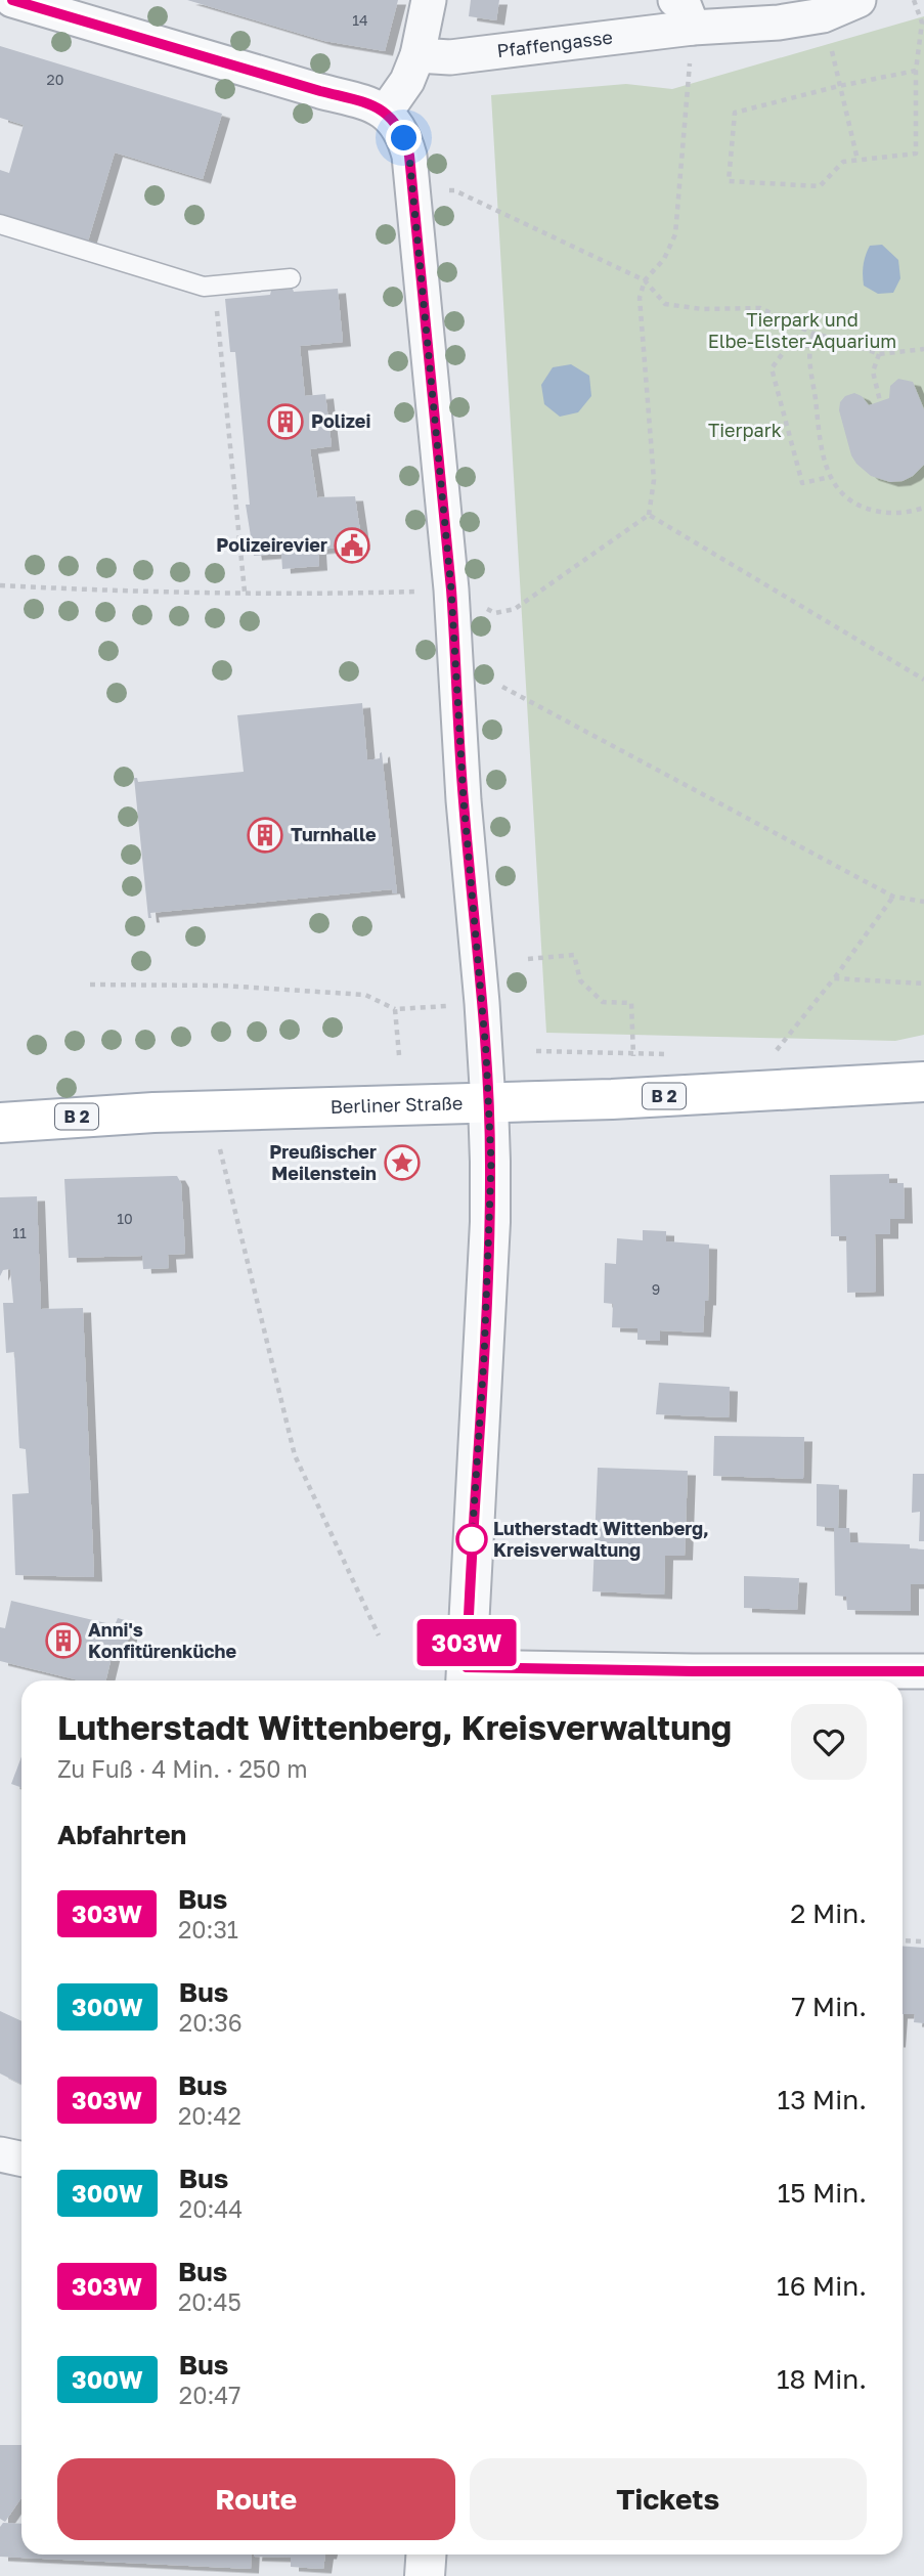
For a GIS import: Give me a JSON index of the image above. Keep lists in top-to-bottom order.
{
  "streets": {
    "main road": ["B 2", "Berliner Straße"],
    "street": ["Pfaffengasse"]
  },
  "parks": ["Tierpark und Elbe-Elster-Aquarium", "Tierpark"],
  "places": {
    "building": ["Polizei", "Turnhalle", "Anni's Konfitürenküche"],
    "public building": ["Polizeirevier"],
    "place": ["Preußischer Meilenstein"],
    "other": ["Lutherstadt Wittenberg, Kreisverwaltung"]
  },
  "lines": ["bus line 303W"],
  "house_numbers": [
    "14",
    "20",
    "10",
    "11",
    "9"
  ],
  "page": {
    "on_map": "303W",
    "heading": [
      ["Lutherstadt Wittenberg, Kreisverwaltung", "Zu Fuß · 4 Min. · 250 m"],
      "Abfahrten"
    ],
    "list": [
      {
        "mark": "303W",
        "name": "Bus",
        "note": "20:31",
        "value": "2 Min."
      },
      {
        "mark": "300W",
        "name": "Bus",
        "note": "20:36",
        "value": "7 Min."
      },
      {
        "mark": "303W",
        "name": "Bus",
        "note": "20:42",
        "value": "13 Min."
      },
      {
        "mark": "300W",
        "name": "Bus",
        "note": "20:44",
        "value": "15 Min."
      },
      {
        "mark": "303W",
        "name": "Bus",
        "note": "20:45",
        "value": "16 Min."
      },
      {
        "mark": "300W",
        "name": "Bus",
        "note": "20:47",
        "value": "18 Min."
      }
    ],
    "buttons": ["Route", "Tickets"]
  }
}
